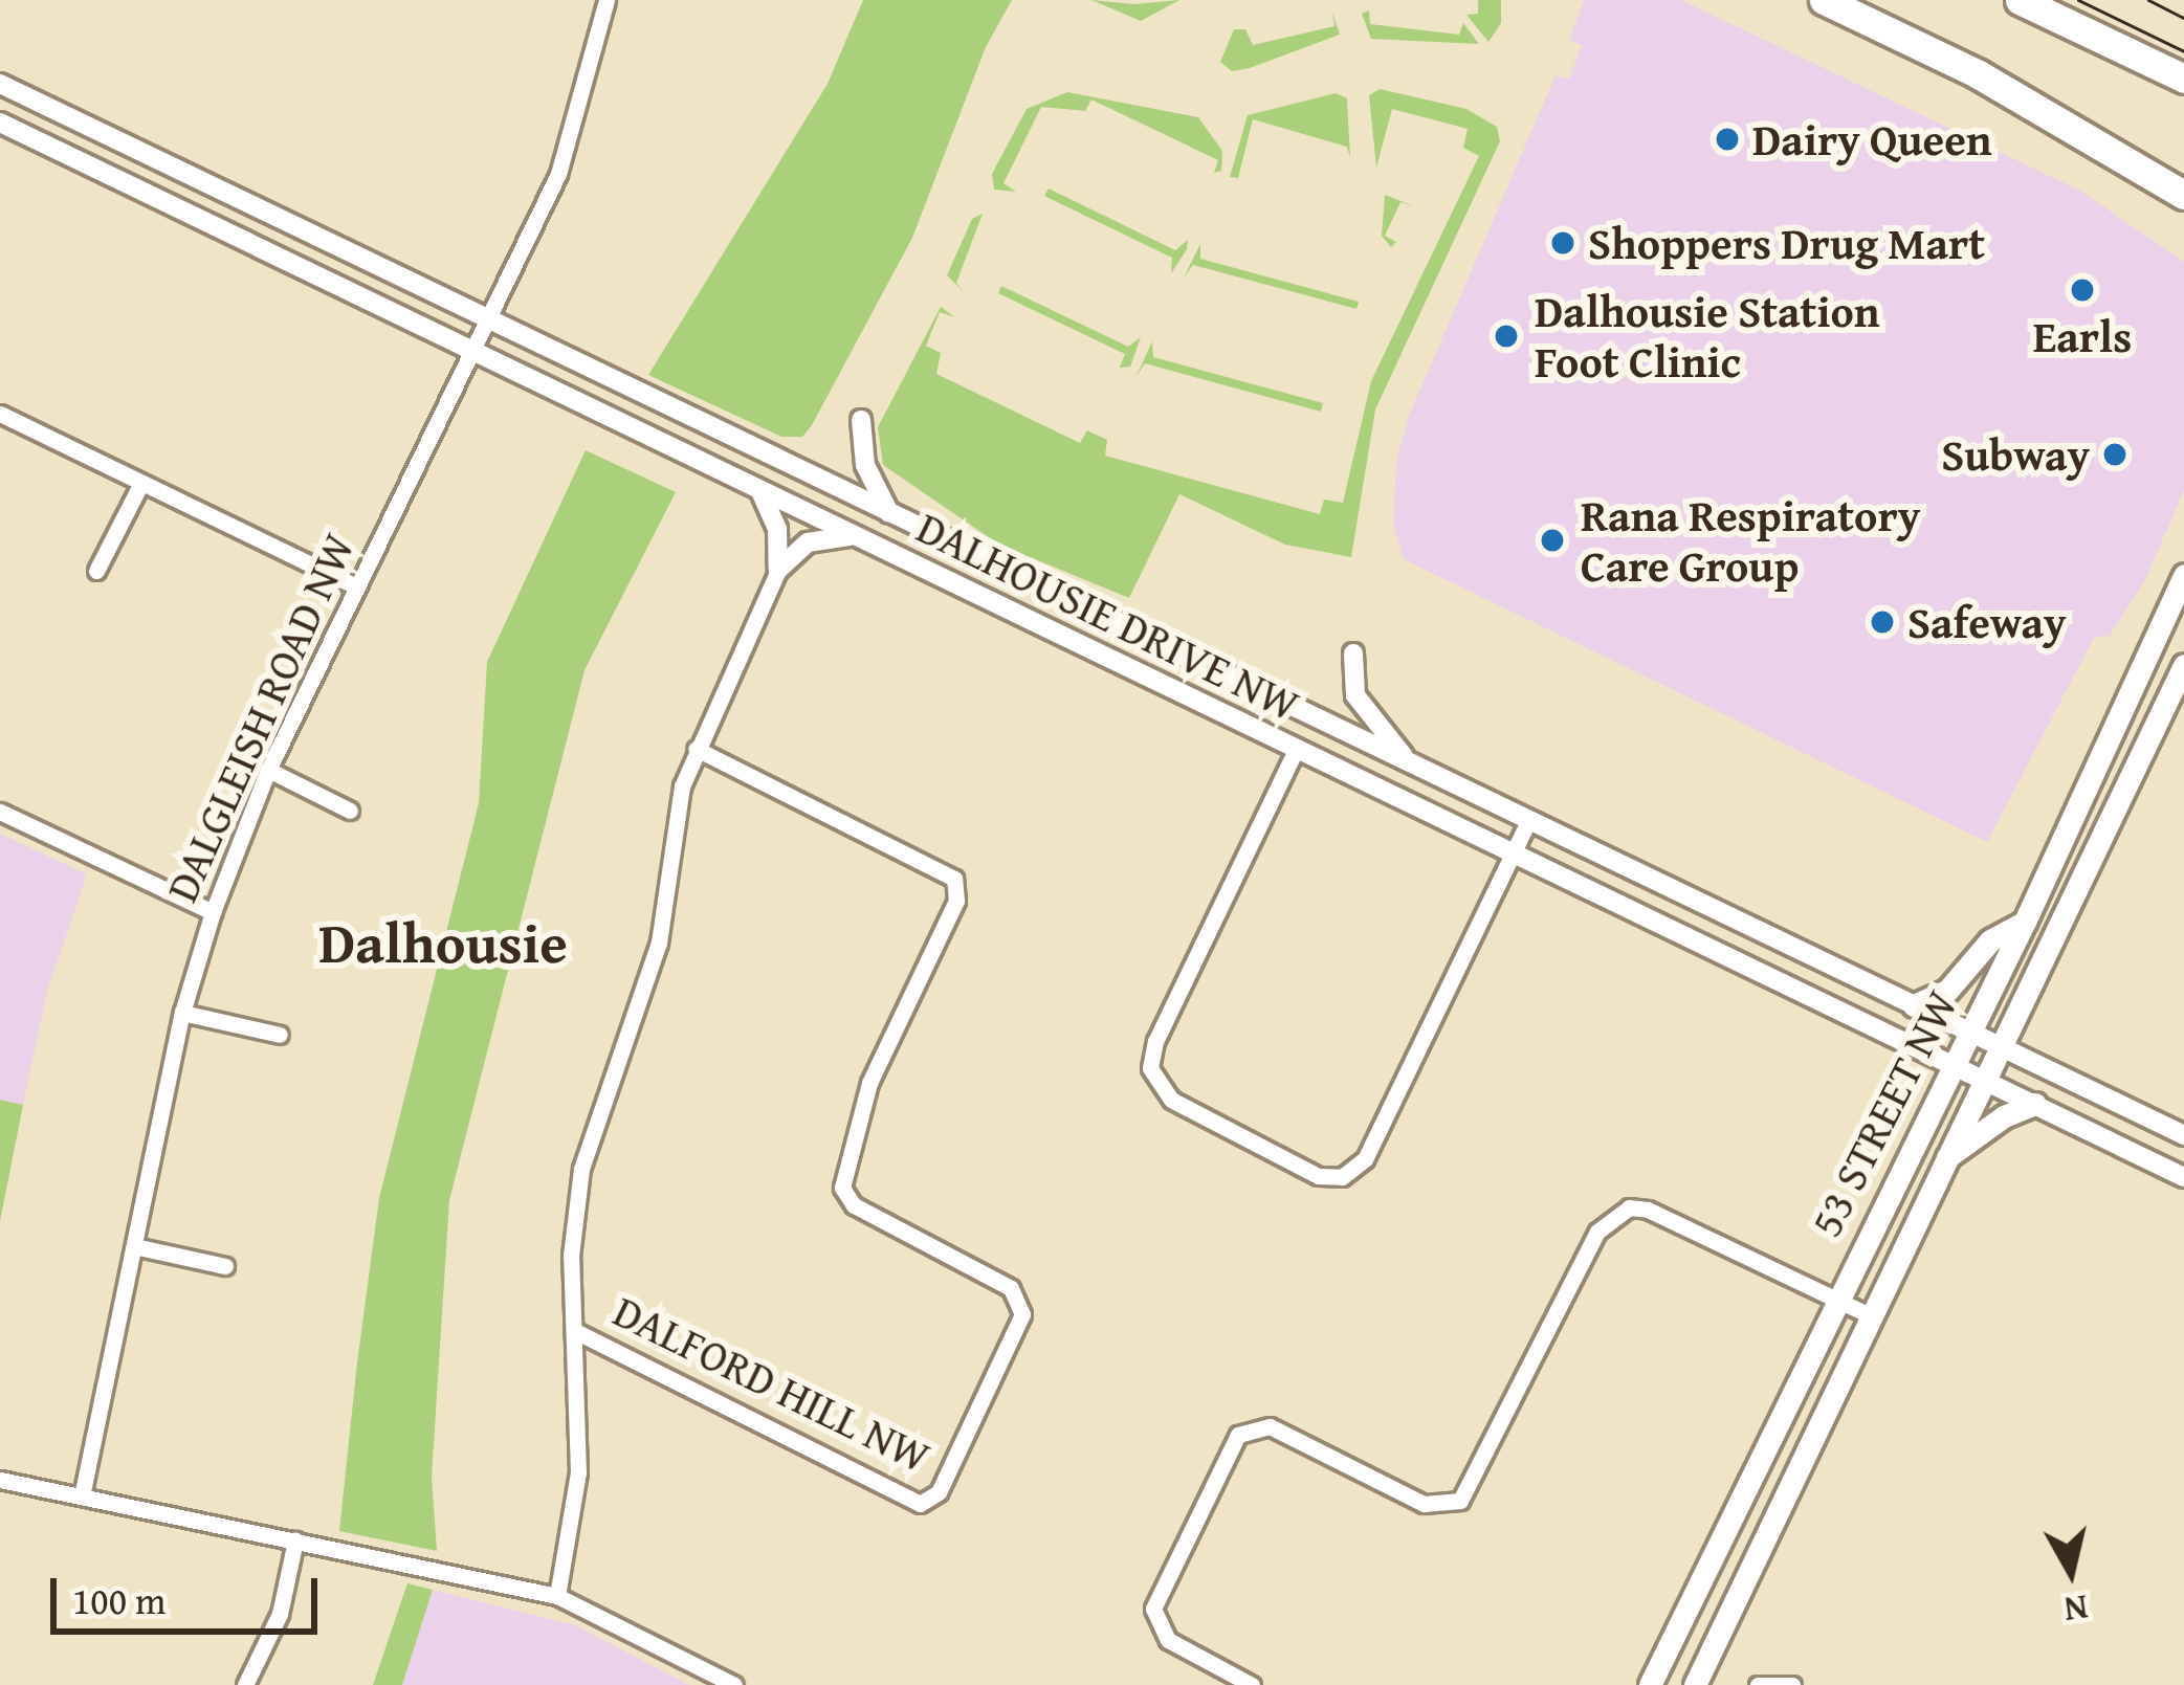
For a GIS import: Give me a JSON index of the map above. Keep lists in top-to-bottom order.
{
  "streets": {
    "main road": ["53 STREET NW"],
    "street": ["DALHOUSIE DRIVE NW", "DALGLEISH ROAD NW", "DALFORD HILL NW"]
  },
  "crossings": [
    ["DALHOUSIE DRIVE NW", "DALGLEISH ROAD NW"],
    ["DALHOUSIE DRIVE NW", "53 STREET NW"]
  ],
  "districts": ["Dalhousie"],
  "places": [
    "Dairy Queen",
    "Shoppers Drug Mart",
    "Earls",
    "Dalhousie Station Foot Clinic",
    "Subway",
    "Rana Respiratory Care Group",
    "Safeway"
  ],
  "scale_bar": "100 m",
  "north": "bottom"
}
